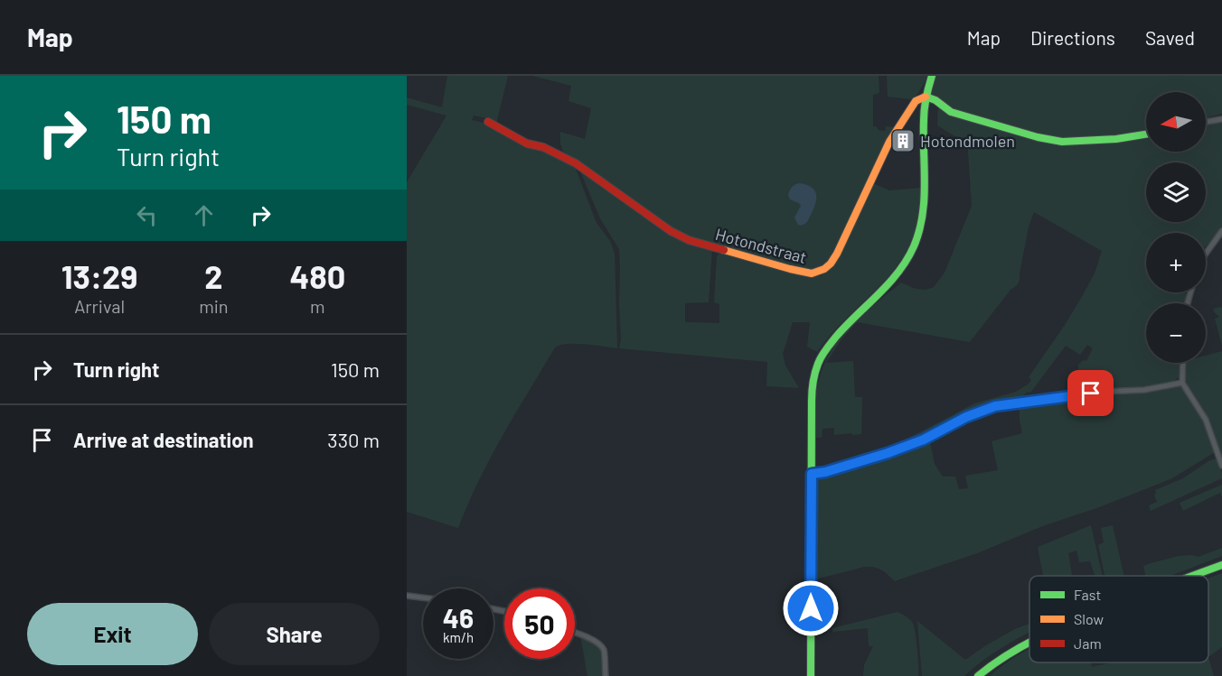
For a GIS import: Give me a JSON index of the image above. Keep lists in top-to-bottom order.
{
  "streets": {
    "main road": ["Hotondstraat"]
  },
  "places": {
    "building": ["Hotondmolen"]
  },
  "legend": ["Fast", "Slow", "Jam"],
  "north": "left",
  "page": {
    "header": "Map",
    "nav": ["Map", "Directions", "Saved"],
    "turn": ["150 m", "Turn right"],
    "map_buttons": ["+", "−"],
    "eta": [
      "13:29",
      "Arrival",
      "2",
      "min",
      "480",
      "m"
    ],
    "list": [
      {
        "name": "Turn right",
        "value": "150 m"
      },
      {
        "name": "Arrive at destination",
        "value": "330 m"
      }
    ],
    "speed": "46 km/h",
    "limit": "50",
    "buttons": ["Exit", "Share"]
  }
}
